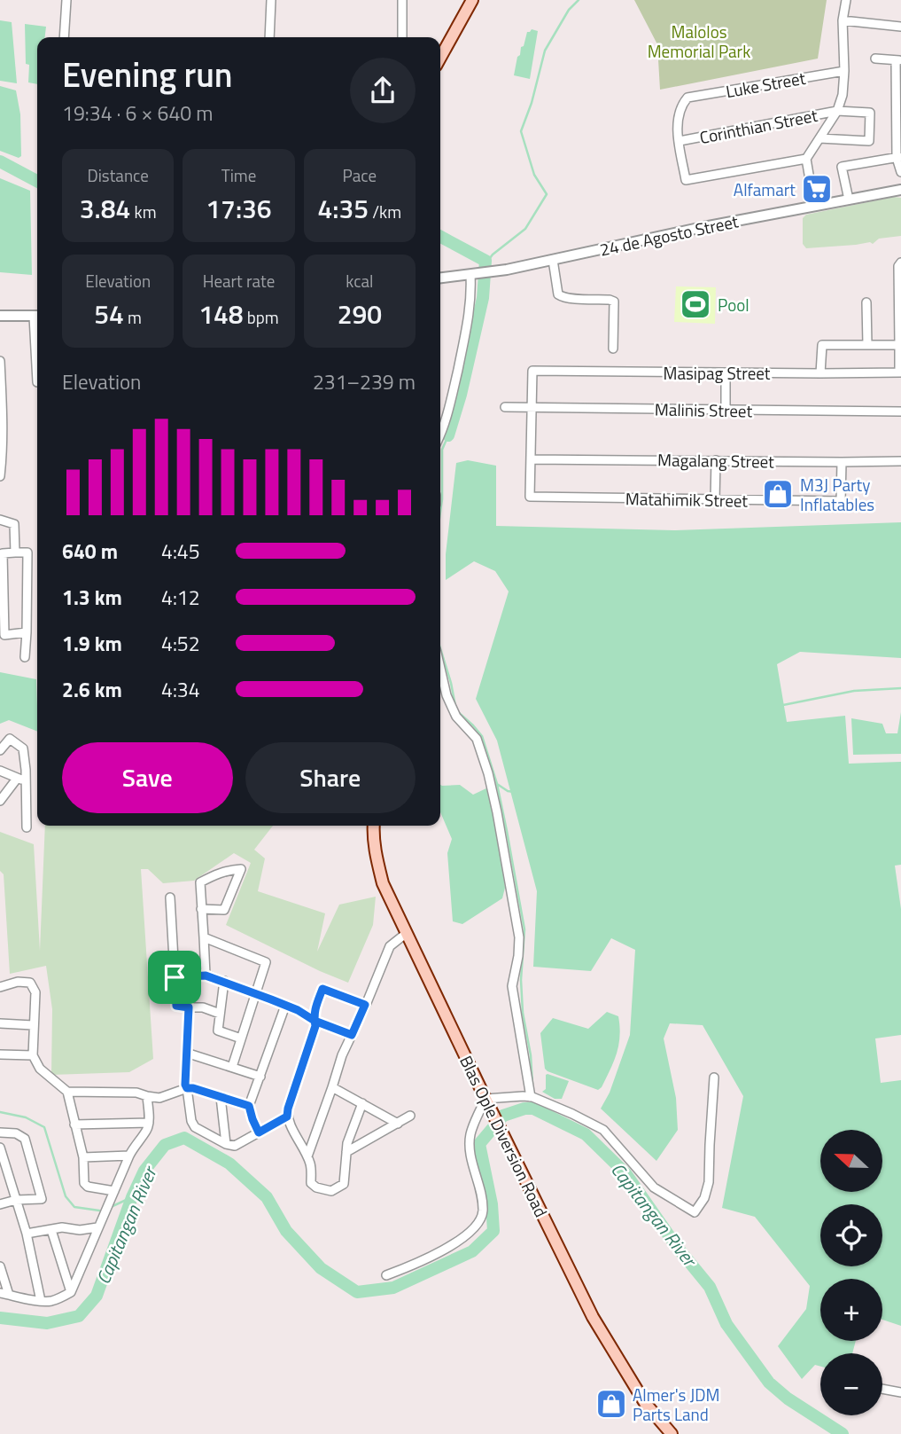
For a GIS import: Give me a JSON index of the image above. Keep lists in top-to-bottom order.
{
  "streets": {
    "main road": ["Blas Ople Diversion Road"],
    "street": [
      "Luke Street",
      "Corinthian Street",
      "24 de Agosto Street",
      "Masipag Street",
      "Malinis Street",
      "Magalang Street",
      "Matahimik Street"
    ]
  },
  "crossings": [
    ["Luke Street", "Corinthian Street"],
    ["Masipag Street", "Malinis Street"],
    ["Magalang Street", "Matahimik Street"]
  ],
  "water": ["Capitangan River"],
  "parks": ["Malolos Memorial Park"],
  "places": {
    "supermarket": ["Alfamart"],
    "sports": ["Pool"],
    "shop": ["M3J Party Inflatables", "Almer's JDM Parts Land"]
  },
  "north": "left",
  "page": {
    "heading": ["Evening run", "19:34 · 6 × 640 m"],
    "stats": [
      ["Distance", "3.84 km"],
      ["Time", "17:36"],
      ["Pace", "4:35 /km"],
      ["Elevation", "54 m"],
      ["Heart rate", "148 bpm"],
      ["kcal", "290"]
    ],
    "chart": ["Elevation", "231–239 m"],
    "list": [
      {
        "name": "640 m",
        "note": "4:45"
      },
      {
        "name": "1.3 km",
        "note": "4:12"
      },
      {
        "name": "1.9 km",
        "note": "4:52"
      },
      {
        "name": "2.6 km",
        "note": "4:34"
      }
    ],
    "buttons": ["Save", "Share"],
    "map_buttons": ["+", "−"]
  }
}
